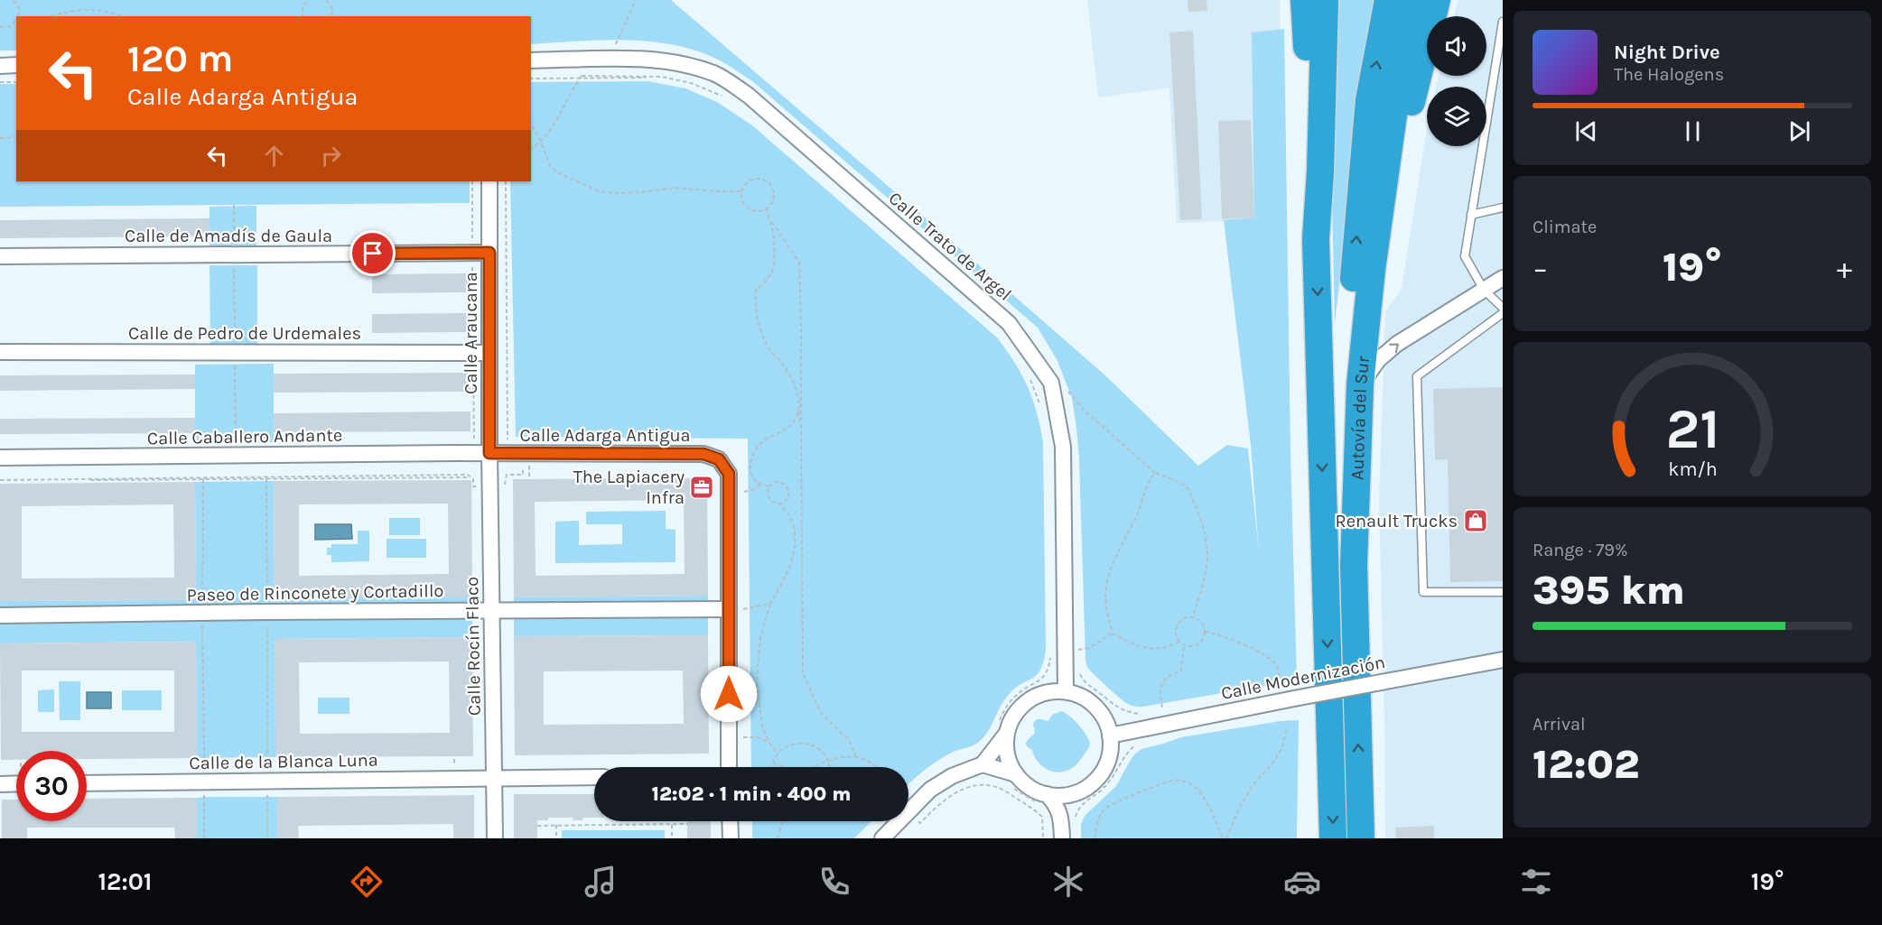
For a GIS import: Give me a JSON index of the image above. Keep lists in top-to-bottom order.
{
  "streets": {
    "highway": ["Autovía del Sur"],
    "street": [
      "Calle de Amadís de Gaula",
      "Calle Trato de Argel",
      "Calle de Pedro de Urdemales",
      "Calle Araucana",
      "Calle Adarga Antigua",
      "Calle Caballero Andante",
      "Paseo de Rinconete y Cortadillo",
      "Calle Rocín Flaco",
      "Calle Modernización",
      "Calle de la Blanca Luna"
    ]
  },
  "crossings": [
    ["Calle de Amadís de Gaula", "Calle Araucana"],
    ["Calle Trato de Argel", "Calle Modernización"],
    ["Calle de Pedro de Urdemales", "Calle Araucana"],
    ["Calle Araucana", "Calle Adarga Antigua"],
    ["Calle Araucana", "Calle Caballero Andante"],
    ["Calle Araucana", "Calle Rocín Flaco"],
    ["Calle Adarga Antigua", "Calle Caballero Andante"],
    ["Calle Adarga Antigua", "Paseo de Rinconete y Cortadillo"],
    ["Calle Adarga Antigua", "Calle Rocín Flaco"],
    ["Calle Caballero Andante", "Calle Rocín Flaco"],
    ["Paseo de Rinconete y Cortadillo", "Calle Rocín Flaco"],
    ["Calle Rocín Flaco", "Calle de la Blanca Luna"]
  ],
  "places": {
    "office": ["The Lapiacery Infra"],
    "shop": ["Renault Trucks"]
  },
  "page": {
    "turn": ["120 m", "Calle Adarga Antigua"],
    "song": ["Night Drive", "The Halogens"],
    "tile": [
      "Climate",
      ["Range · 79%", "395 km"],
      ["Arrival", "12:02"]
    ],
    "heat": ["−", "19°", "+"],
    "limit": "30",
    "trip": "12:02 · 1 min · 400 m",
    "tabs": ["12:01", "19°"],
    "gauge": ["21", "km/h"]
  }
}
